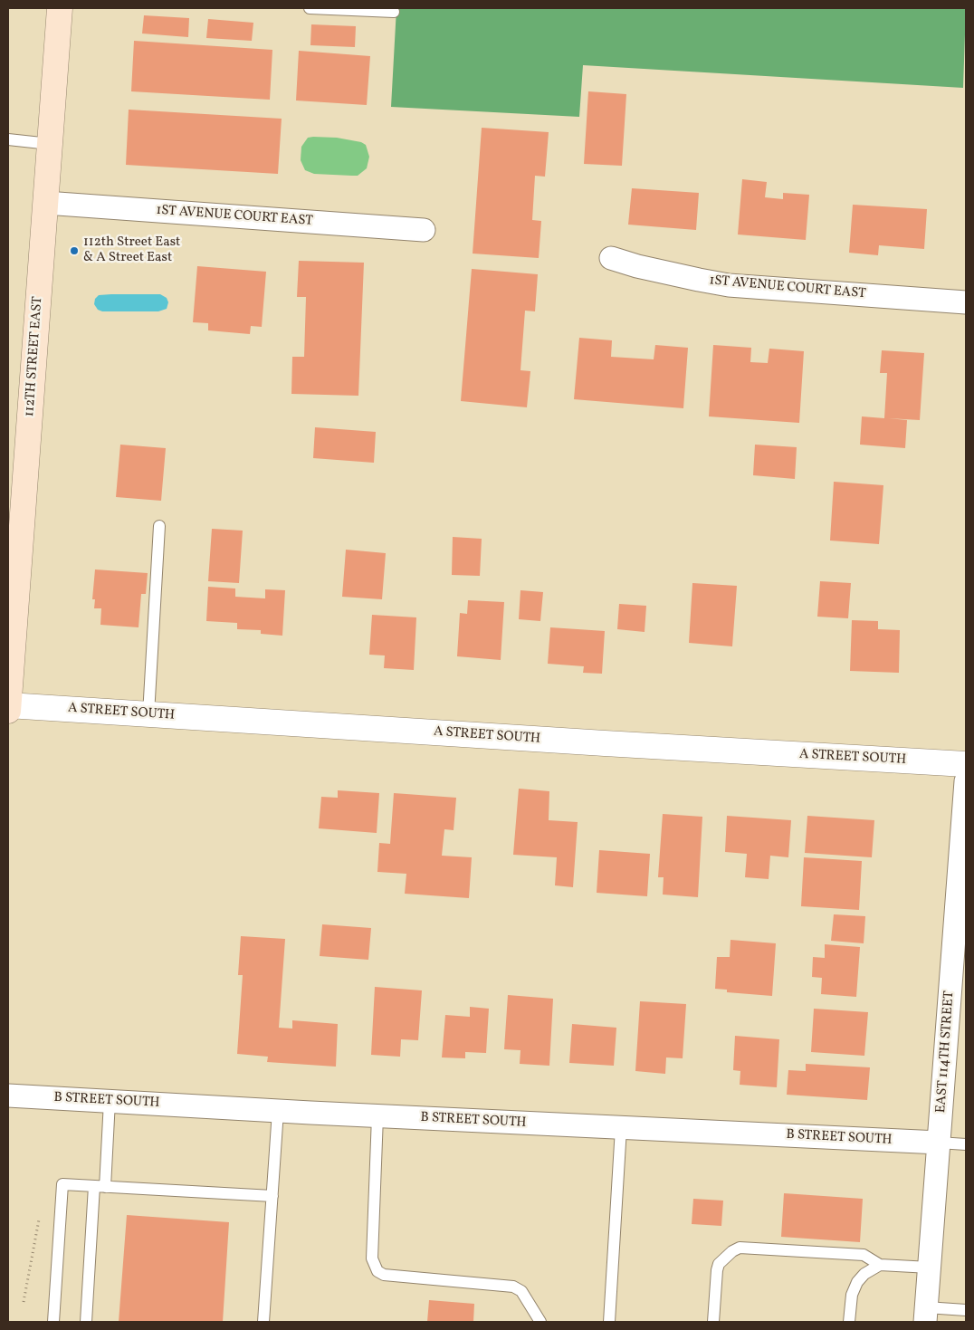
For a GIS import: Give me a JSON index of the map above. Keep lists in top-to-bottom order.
{
  "streets": {
    "main road": ["112TH STREET EAST"],
    "street": [
      "1ST AVENUE COURT EAST",
      "A STREET SOUTH",
      "EAST 114TH STREET",
      "B STREET SOUTH"
    ]
  },
  "crossings": [
    ["1ST AVENUE COURT EAST", "112TH STREET EAST"],
    ["112TH STREET EAST", "A STREET SOUTH"],
    ["EAST 114TH STREET", "B STREET SOUTH"]
  ],
  "places": ["112th Street East & A Street East"]
}
